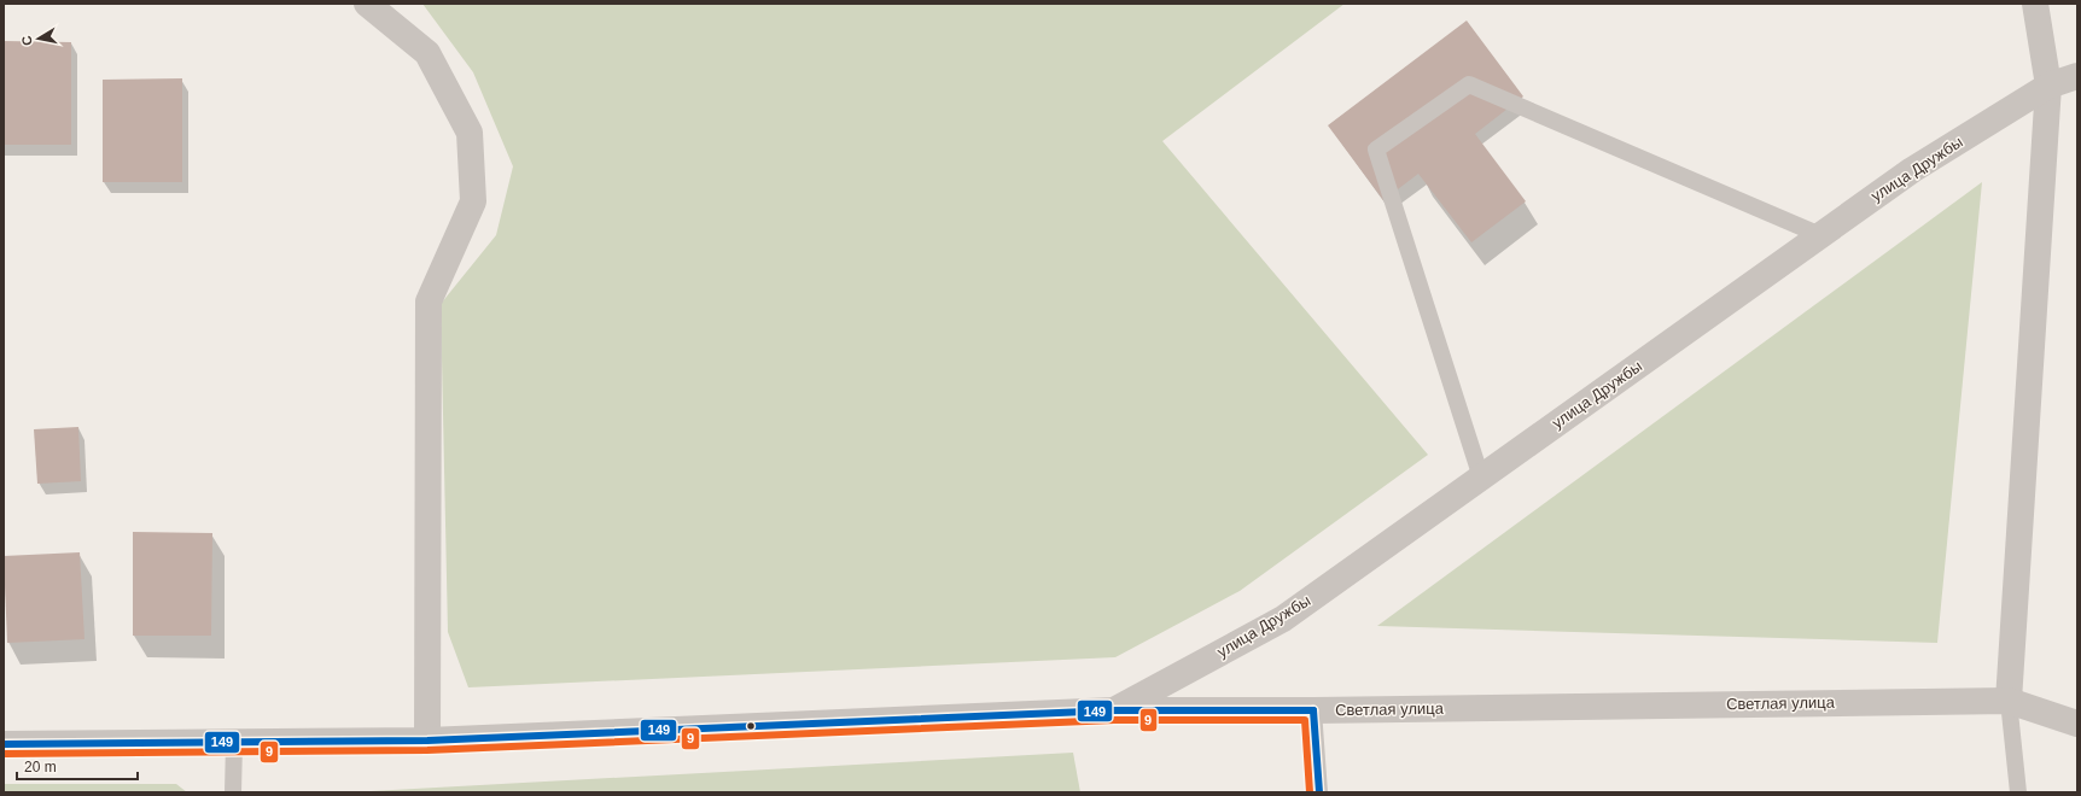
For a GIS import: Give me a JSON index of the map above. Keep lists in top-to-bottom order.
{
  "streets": {
    "street": ["улица Дружбы", "Светлая улица"]
  },
  "crossings": [
    ["улица Дружбы", "Светлая улица"]
  ],
  "lines": ["transit line 149", "transit line 9"],
  "scale_bar": "20 m",
  "north": "left"
}
